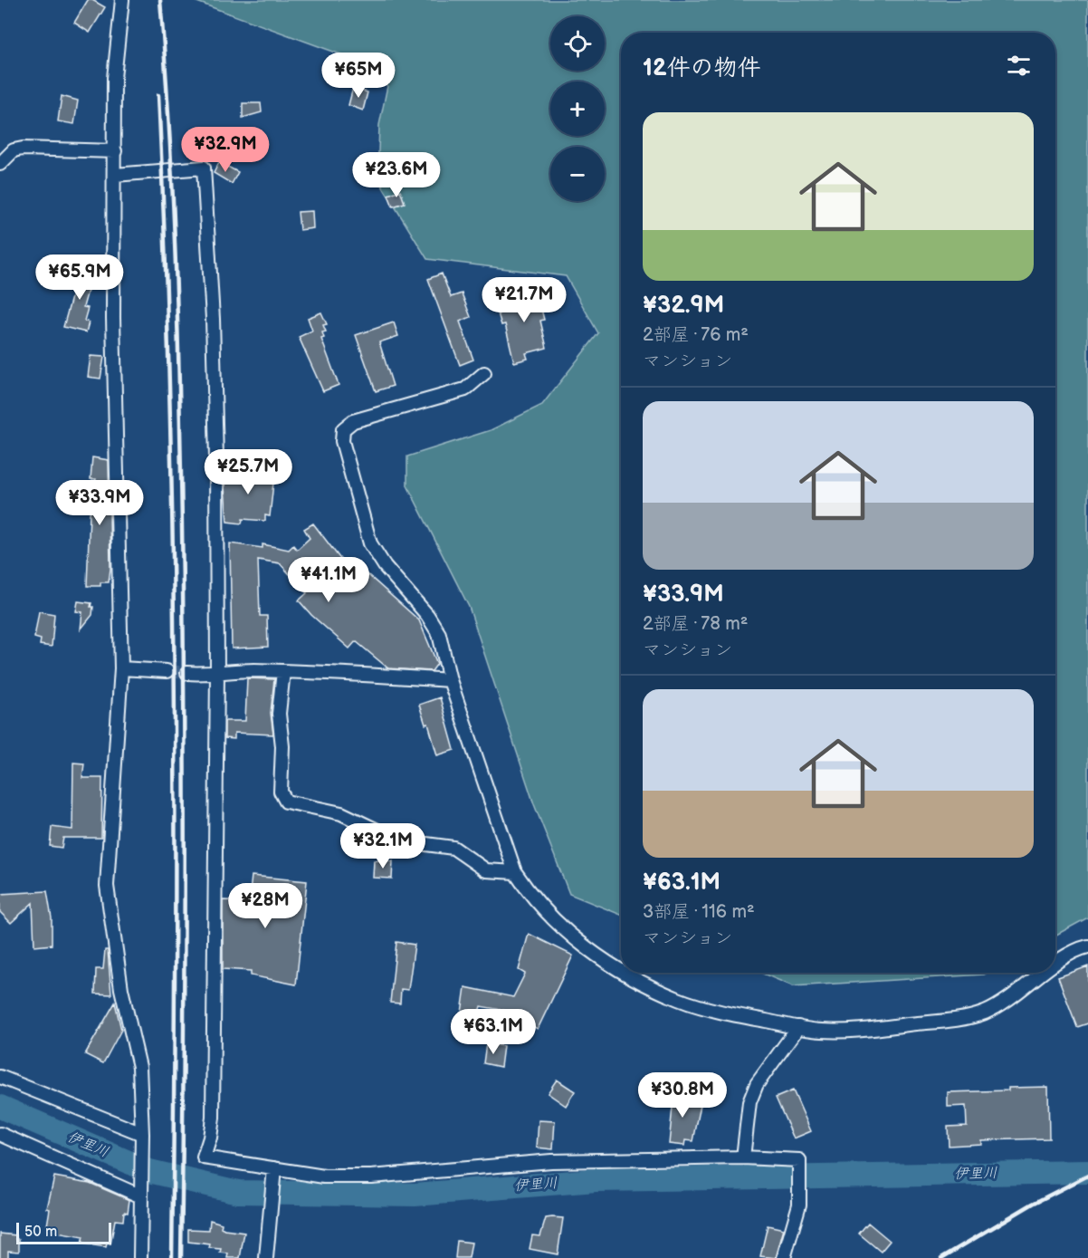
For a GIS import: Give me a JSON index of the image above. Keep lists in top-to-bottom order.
{
  "water": ["伊里川"],
  "scale_bar": "50 m",
  "page": {
    "map_buttons": ["+", "−"],
    "heading": "12件の物件",
    "price": [
      "¥65M",
      "¥32.9M",
      "¥23.6M",
      "¥65.9M",
      "¥21.7M",
      "¥25.7M",
      "¥33.9M",
      "¥41.1M",
      "¥32.1M",
      "¥28M",
      "¥63.1M",
      "¥30.8M"
    ],
    "list": [
      {
        "name": "¥32.9M",
        "note": "2部屋 · 76 m² · マンション"
      },
      {
        "name": "¥33.9M",
        "note": "2部屋 · 78 m² · マンション"
      },
      {
        "name": "¥63.1M",
        "note": "3部屋 · 116 m² · マンション"
      }
    ],
    "scale": "50 m"
  }
}
